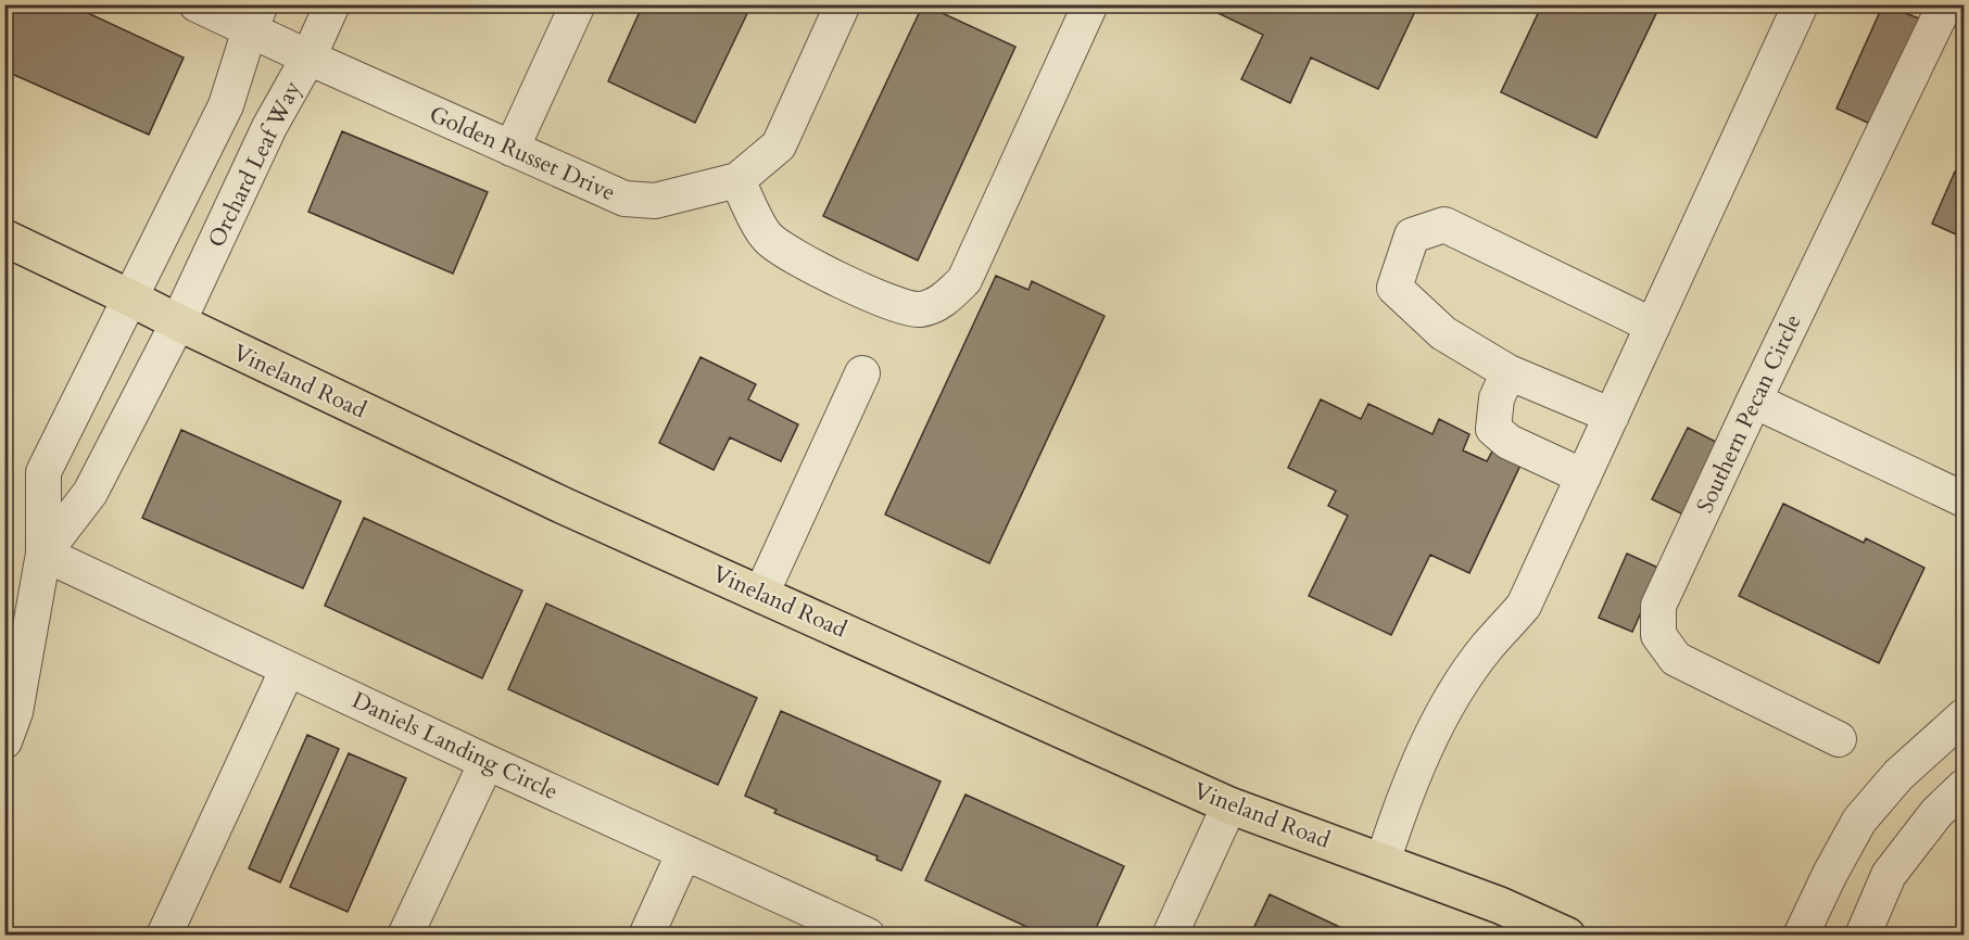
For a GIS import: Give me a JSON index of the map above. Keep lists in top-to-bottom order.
{
  "streets": {
    "main road": ["Vineland Road"],
    "street": [
      "Golden Russet Drive",
      "Orchard Leaf Way",
      "Southern Pecan Circle",
      "Daniels Landing Circle"
    ]
  },
  "crossings": [
    ["Golden Russet Drive", "Orchard Leaf Way"],
    ["Orchard Leaf Way", "Vineland Road"]
  ]
}
